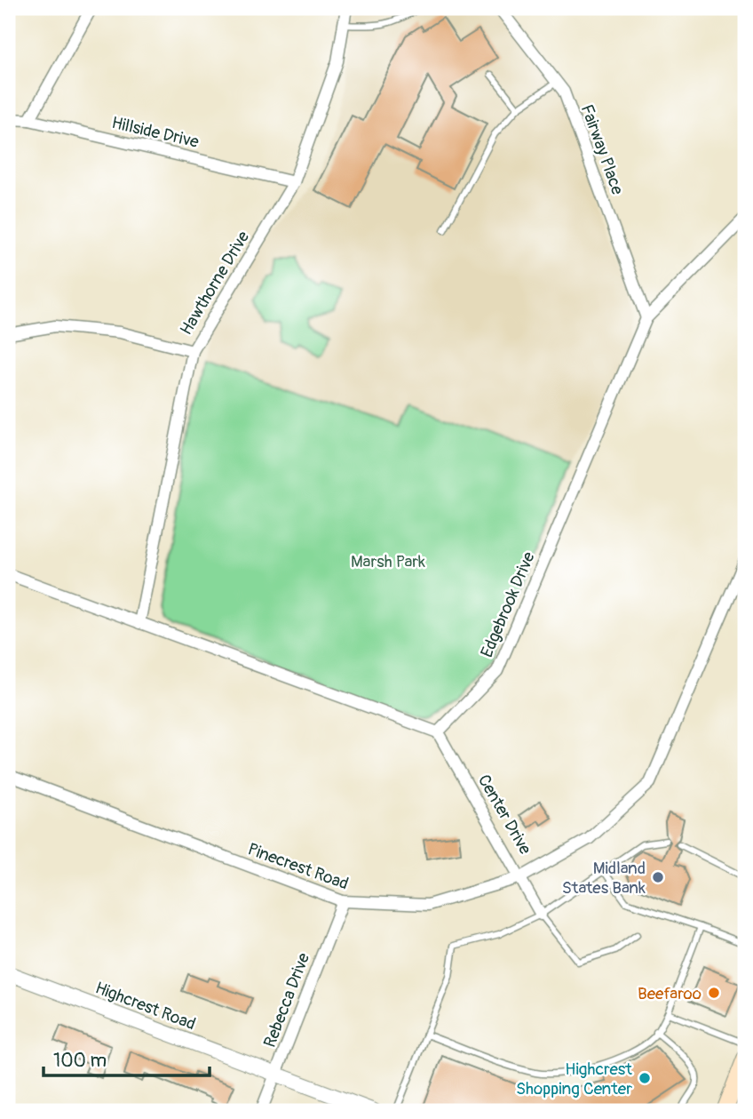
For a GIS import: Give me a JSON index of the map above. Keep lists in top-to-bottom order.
{
  "streets": {
    "street": [
      "Hillside Drive",
      "Fairway Place",
      "Hawthorne Drive",
      "Edgebrook Drive",
      "Center Drive",
      "Pinecrest Road",
      "Rebecca Drive",
      "Highcrest Road"
    ]
  },
  "crossings": [
    ["Hillside Drive", "Hawthorne Drive"],
    ["Fairway Place", "Edgebrook Drive"],
    ["Edgebrook Drive", "Center Drive"],
    ["Center Drive", "Pinecrest Road"],
    ["Pinecrest Road", "Rebecca Drive"],
    ["Rebecca Drive", "Highcrest Road"]
  ],
  "parks": ["Marsh Park"],
  "places": ["Midland States Bank", "Beefaroo", "Highcrest Shopping Center"],
  "scale_bar": "100 m"
}
